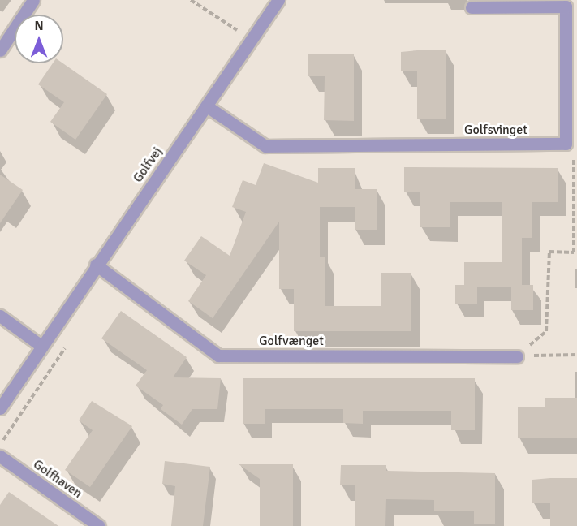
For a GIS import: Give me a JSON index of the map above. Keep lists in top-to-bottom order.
{
  "streets": {
    "street": [
      "Golfsvinget",
      "Golfvej",
      "Golfvænget",
      "Golfhaven"
    ]
  },
  "crossings": [
    ["Golfsvinget", "Golfvej"],
    ["Golfvej", "Golfvænget"]
  ],
  "north": "top"
}
